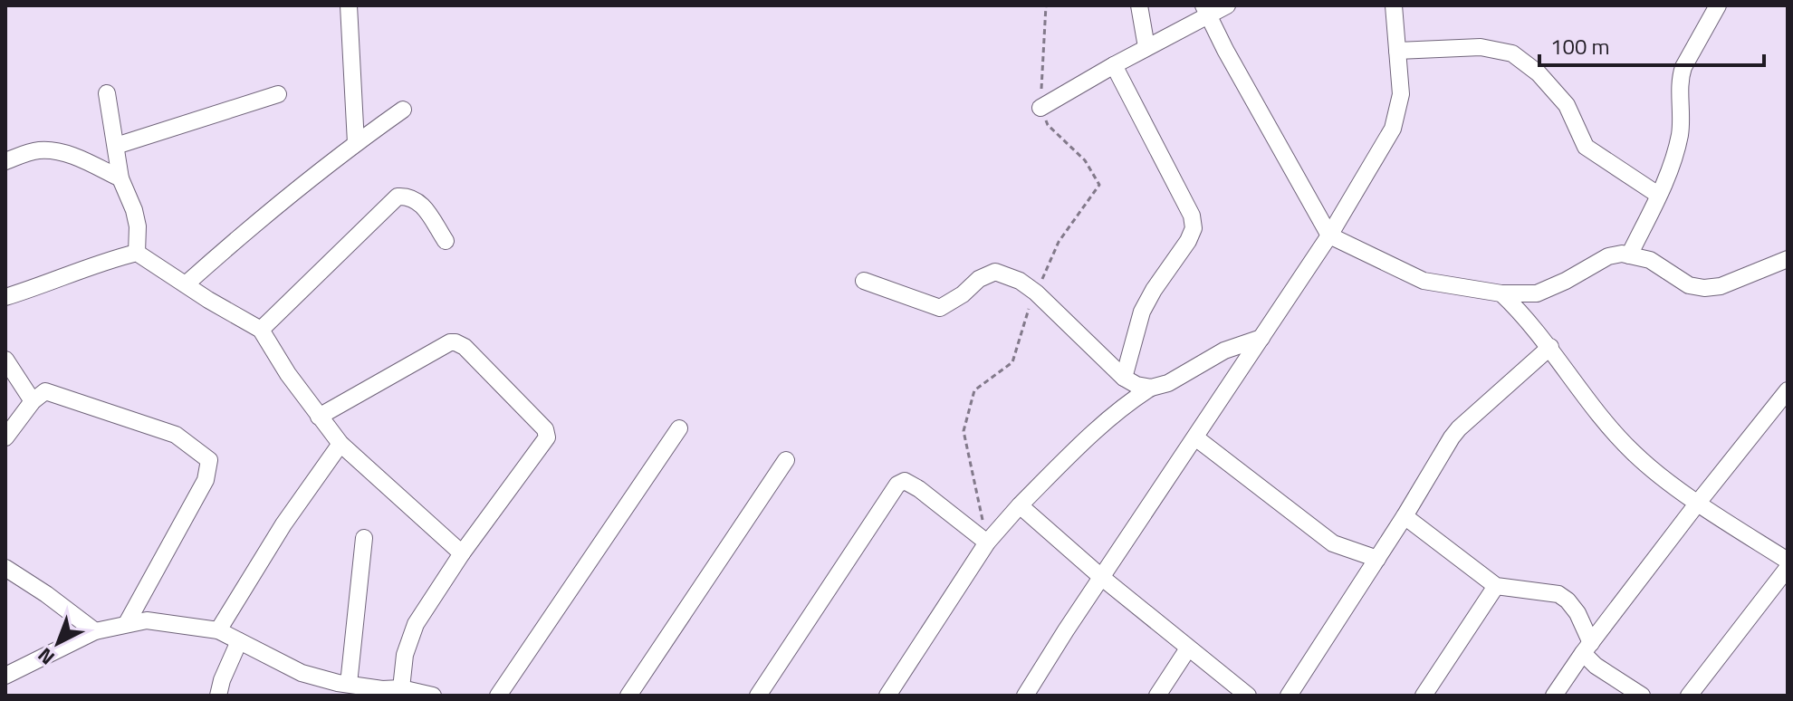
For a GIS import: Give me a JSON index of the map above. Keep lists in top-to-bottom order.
{
  "scale_bar": "100 m",
  "north": "bottom left"
}
